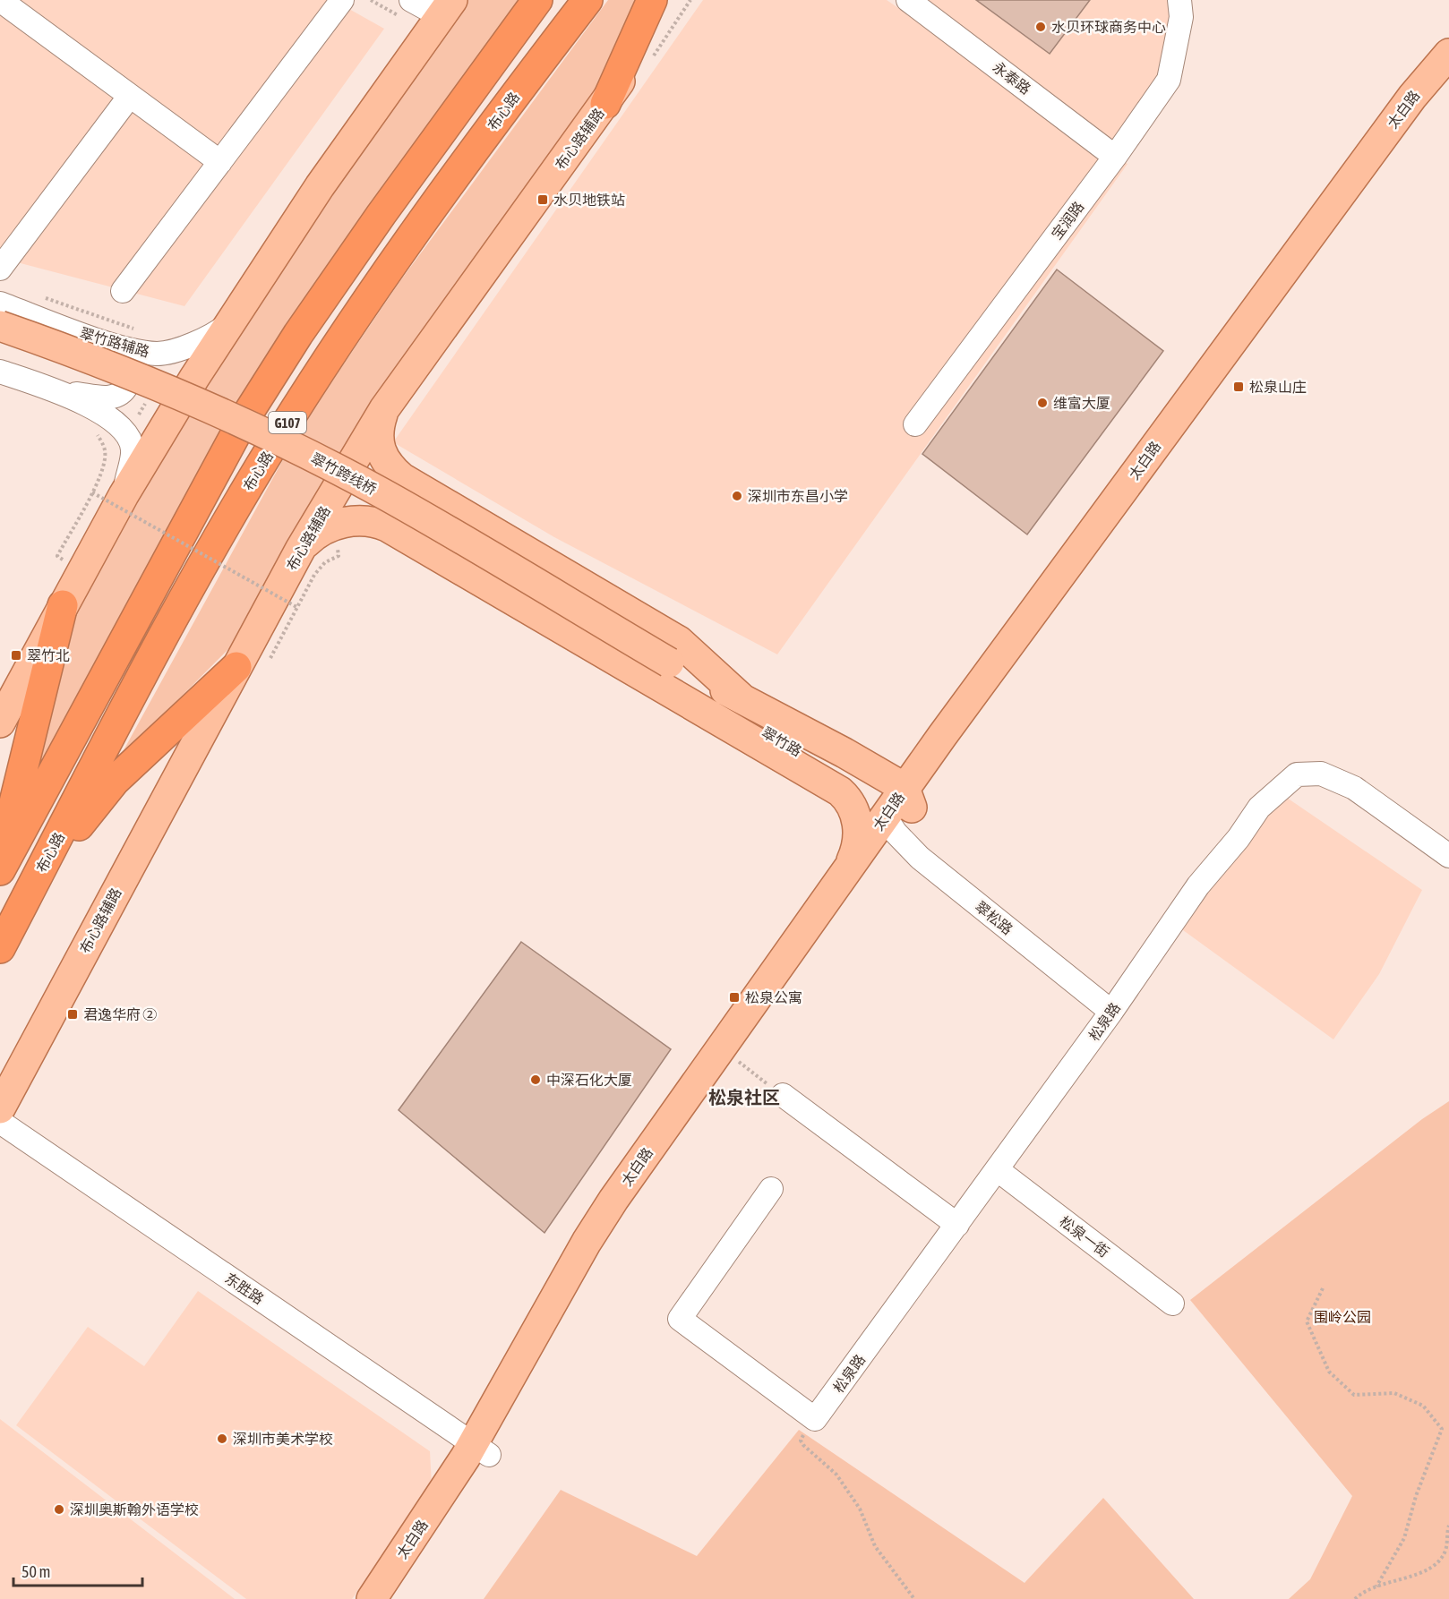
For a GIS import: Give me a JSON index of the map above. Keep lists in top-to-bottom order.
{
  "streets": {
    "highway": ["布心路", "G107"],
    "main road": [
      "太白路",
      "布心路辅路",
      "翠竹跨线桥",
      "翠竹路"
    ],
    "street": [
      "永泰路",
      "宝润路",
      "翠竹路辅路",
      "翠松路",
      "松泉路",
      "松泉一街",
      "东胜路"
    ]
  },
  "crossings": [
    ["永泰路", "宝润路"],
    ["太白路", "翠竹路"],
    ["太白路", "翠松路"],
    ["太白路", "东胜路"],
    ["翠竹跨线桥", "翠竹路"],
    ["翠竹路", "翠松路"],
    ["翠松路", "松泉路"],
    ["松泉路", "松泉一街"]
  ],
  "districts": ["松泉社区"],
  "parks": ["围岭公园"],
  "places": {
    "other": [
      "水贝环球商务中心",
      "维富大厦",
      "深圳市东昌小学",
      "中深石化大厦",
      "深圳市美术学校",
      "深圳奥斯翰外语学校"
    ],
    "transit": [
      "水贝地铁站",
      "松泉山庄",
      "翠竹北",
      "松泉公寓",
      "君逸华府 ②"
    ]
  },
  "scale_bar": "50 m"
}
